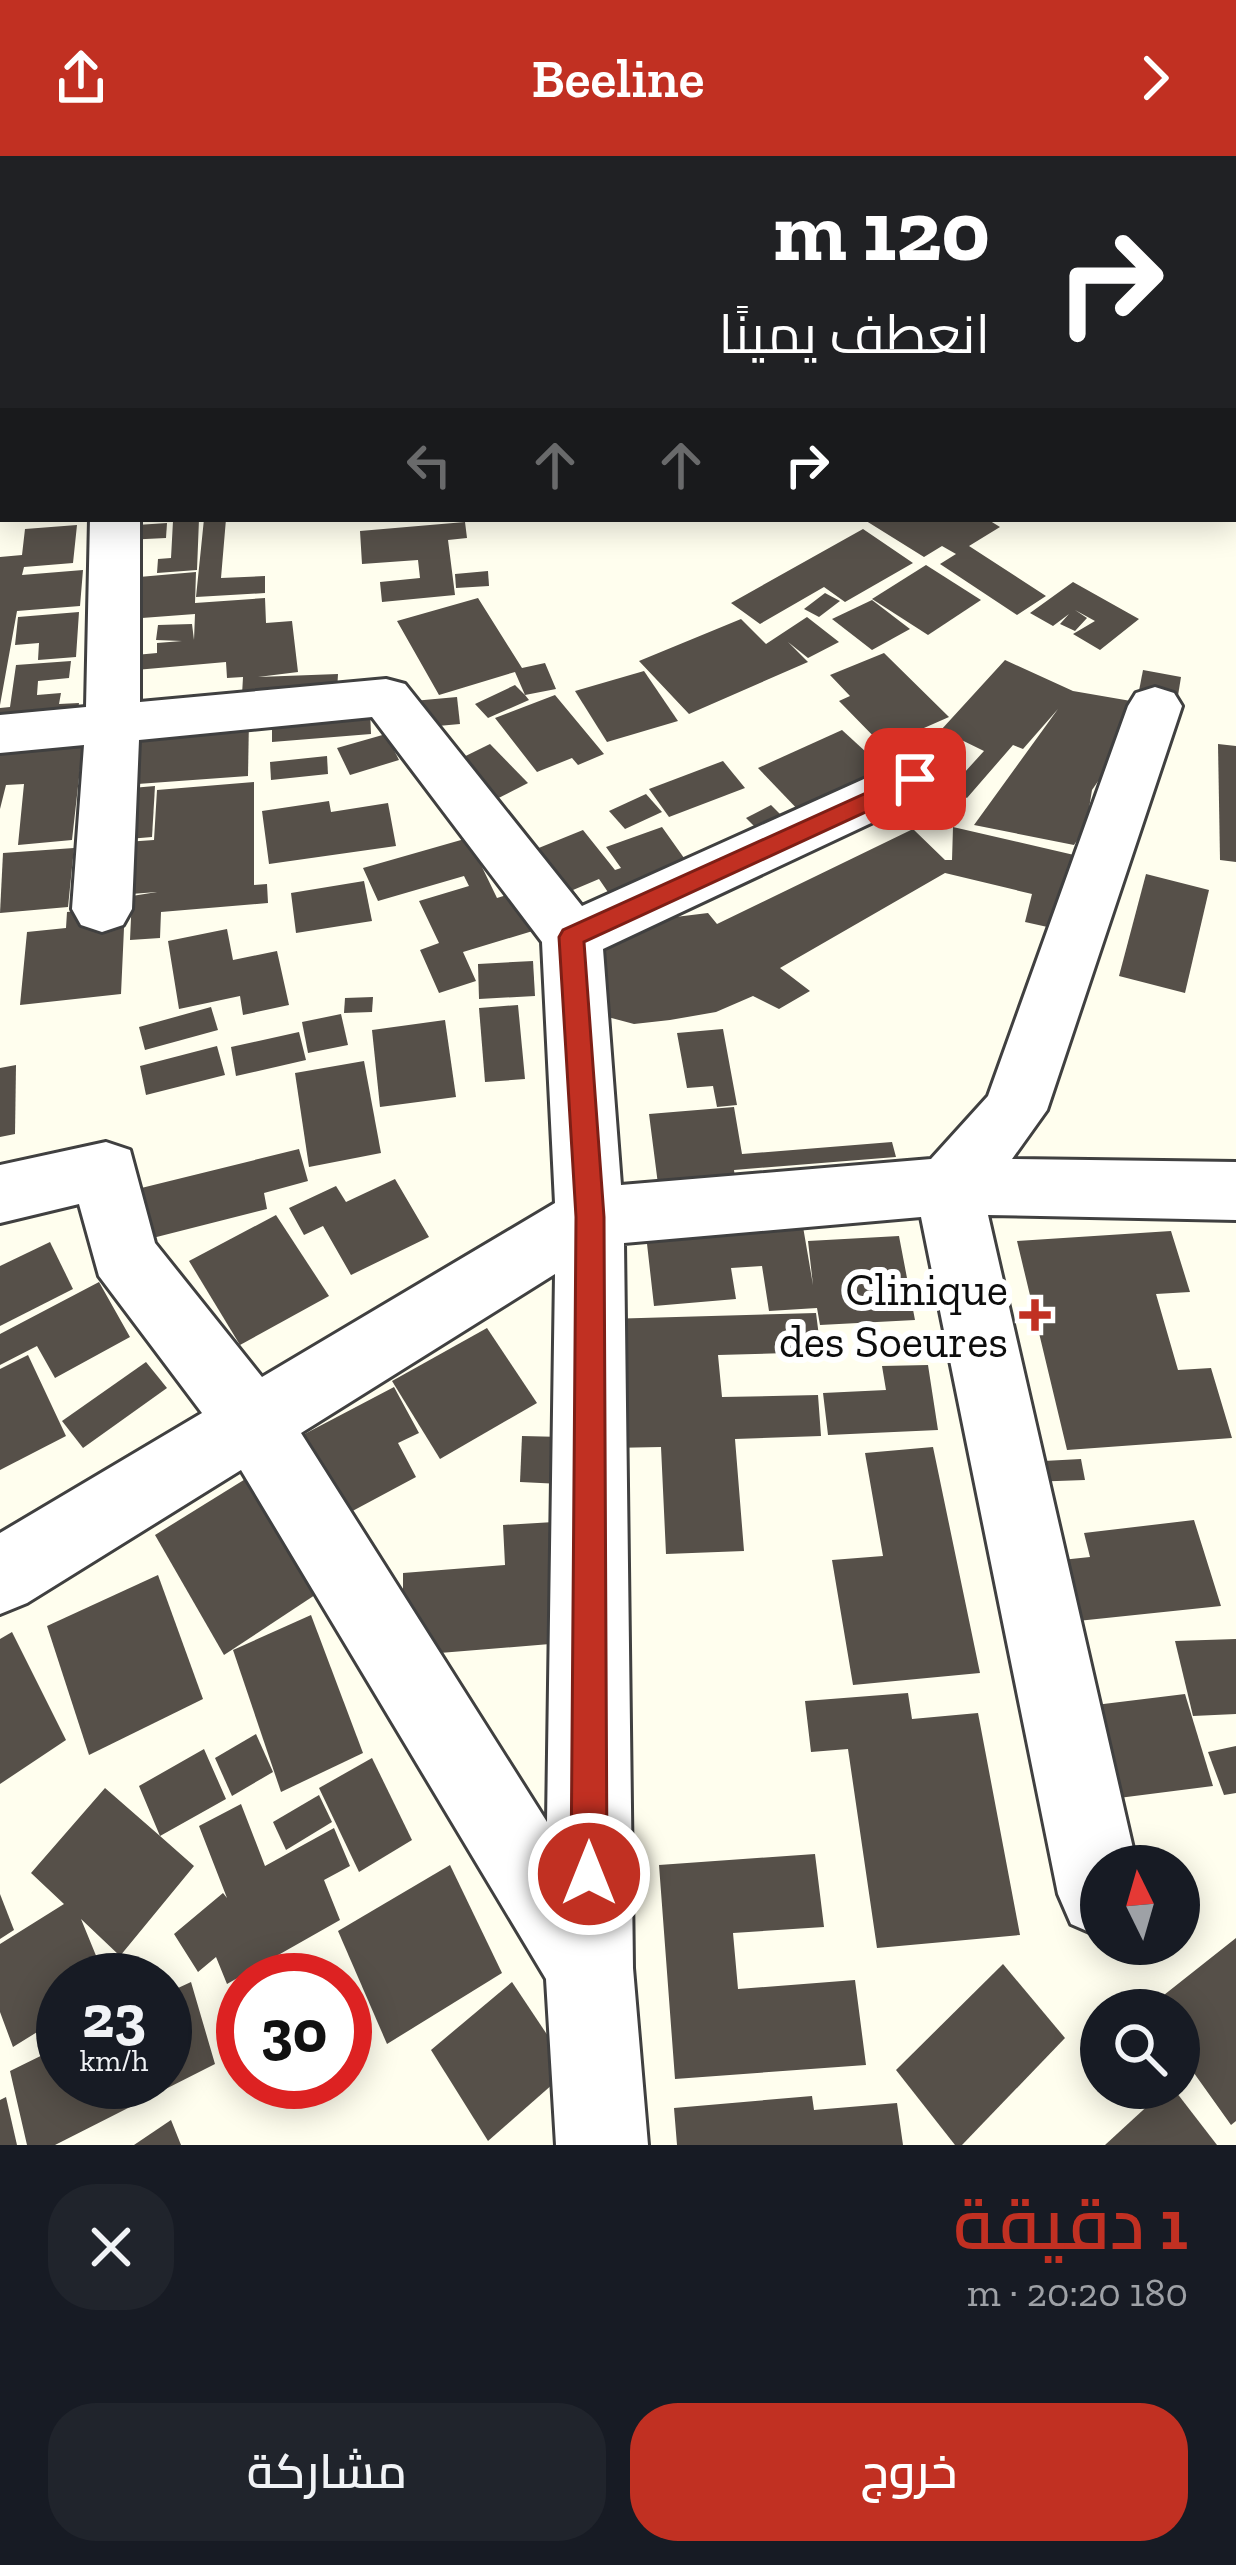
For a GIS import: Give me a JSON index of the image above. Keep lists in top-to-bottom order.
{
  "places": {
    "health": ["Clinique des Soeures"]
  },
  "north": "top",
  "page": {
    "header": "Beeline",
    "turn": ["120 m", "انعطف يمينًا"],
    "speed": "23 km/h",
    "limit": "30",
    "heading": ["1 دقيقة", "180 m · 20:20"],
    "buttons": ["خروج", "مشاركة"]
  }
}
